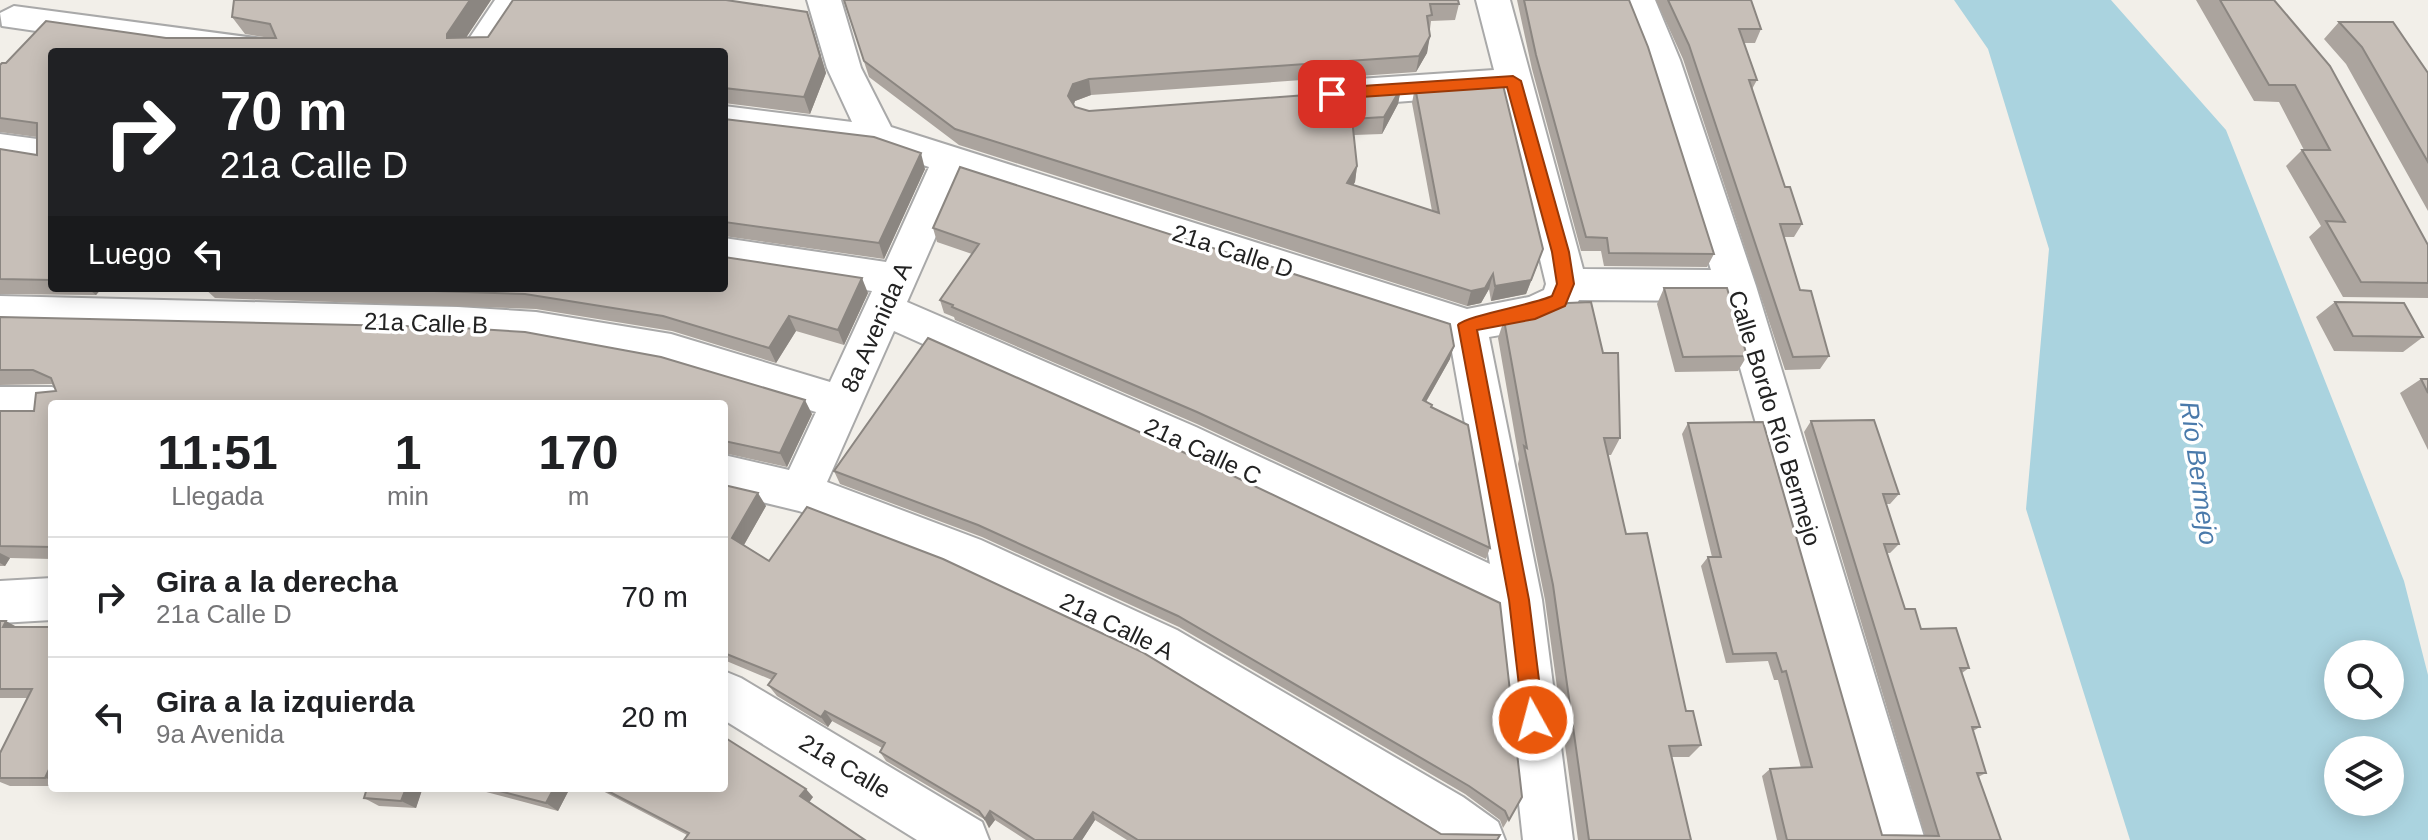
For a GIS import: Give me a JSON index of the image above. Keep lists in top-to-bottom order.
{
  "streets": {
    "street": [
      "21a Calle D",
      "21a Calle B",
      "8a Avenida A",
      "Calle Bordo Río Bermejo",
      "21a Calle C",
      "21a Calle A",
      "21a Calle"
    ]
  },
  "crossings": [
    ["21a Calle D", "8a Avenida A"],
    ["21a Calle B", "8a Avenida A"],
    ["8a Avenida A", "21a Calle C"],
    ["8a Avenida A", "21a Calle A"]
  ],
  "water": ["Río Bermejo"],
  "page": {
    "turn": ["70 m", "21a Calle D"],
    "then": "Luego",
    "eta": [
      "11:51",
      "Llegada",
      "1",
      "min",
      "170",
      "m"
    ],
    "list": [
      {
        "name": "Gira a la derecha",
        "note": "21a Calle D",
        "value": "70 m"
      },
      {
        "name": "Gira a la izquierda",
        "note": "9a Avenida",
        "value": "20 m"
      }
    ]
  }
}
